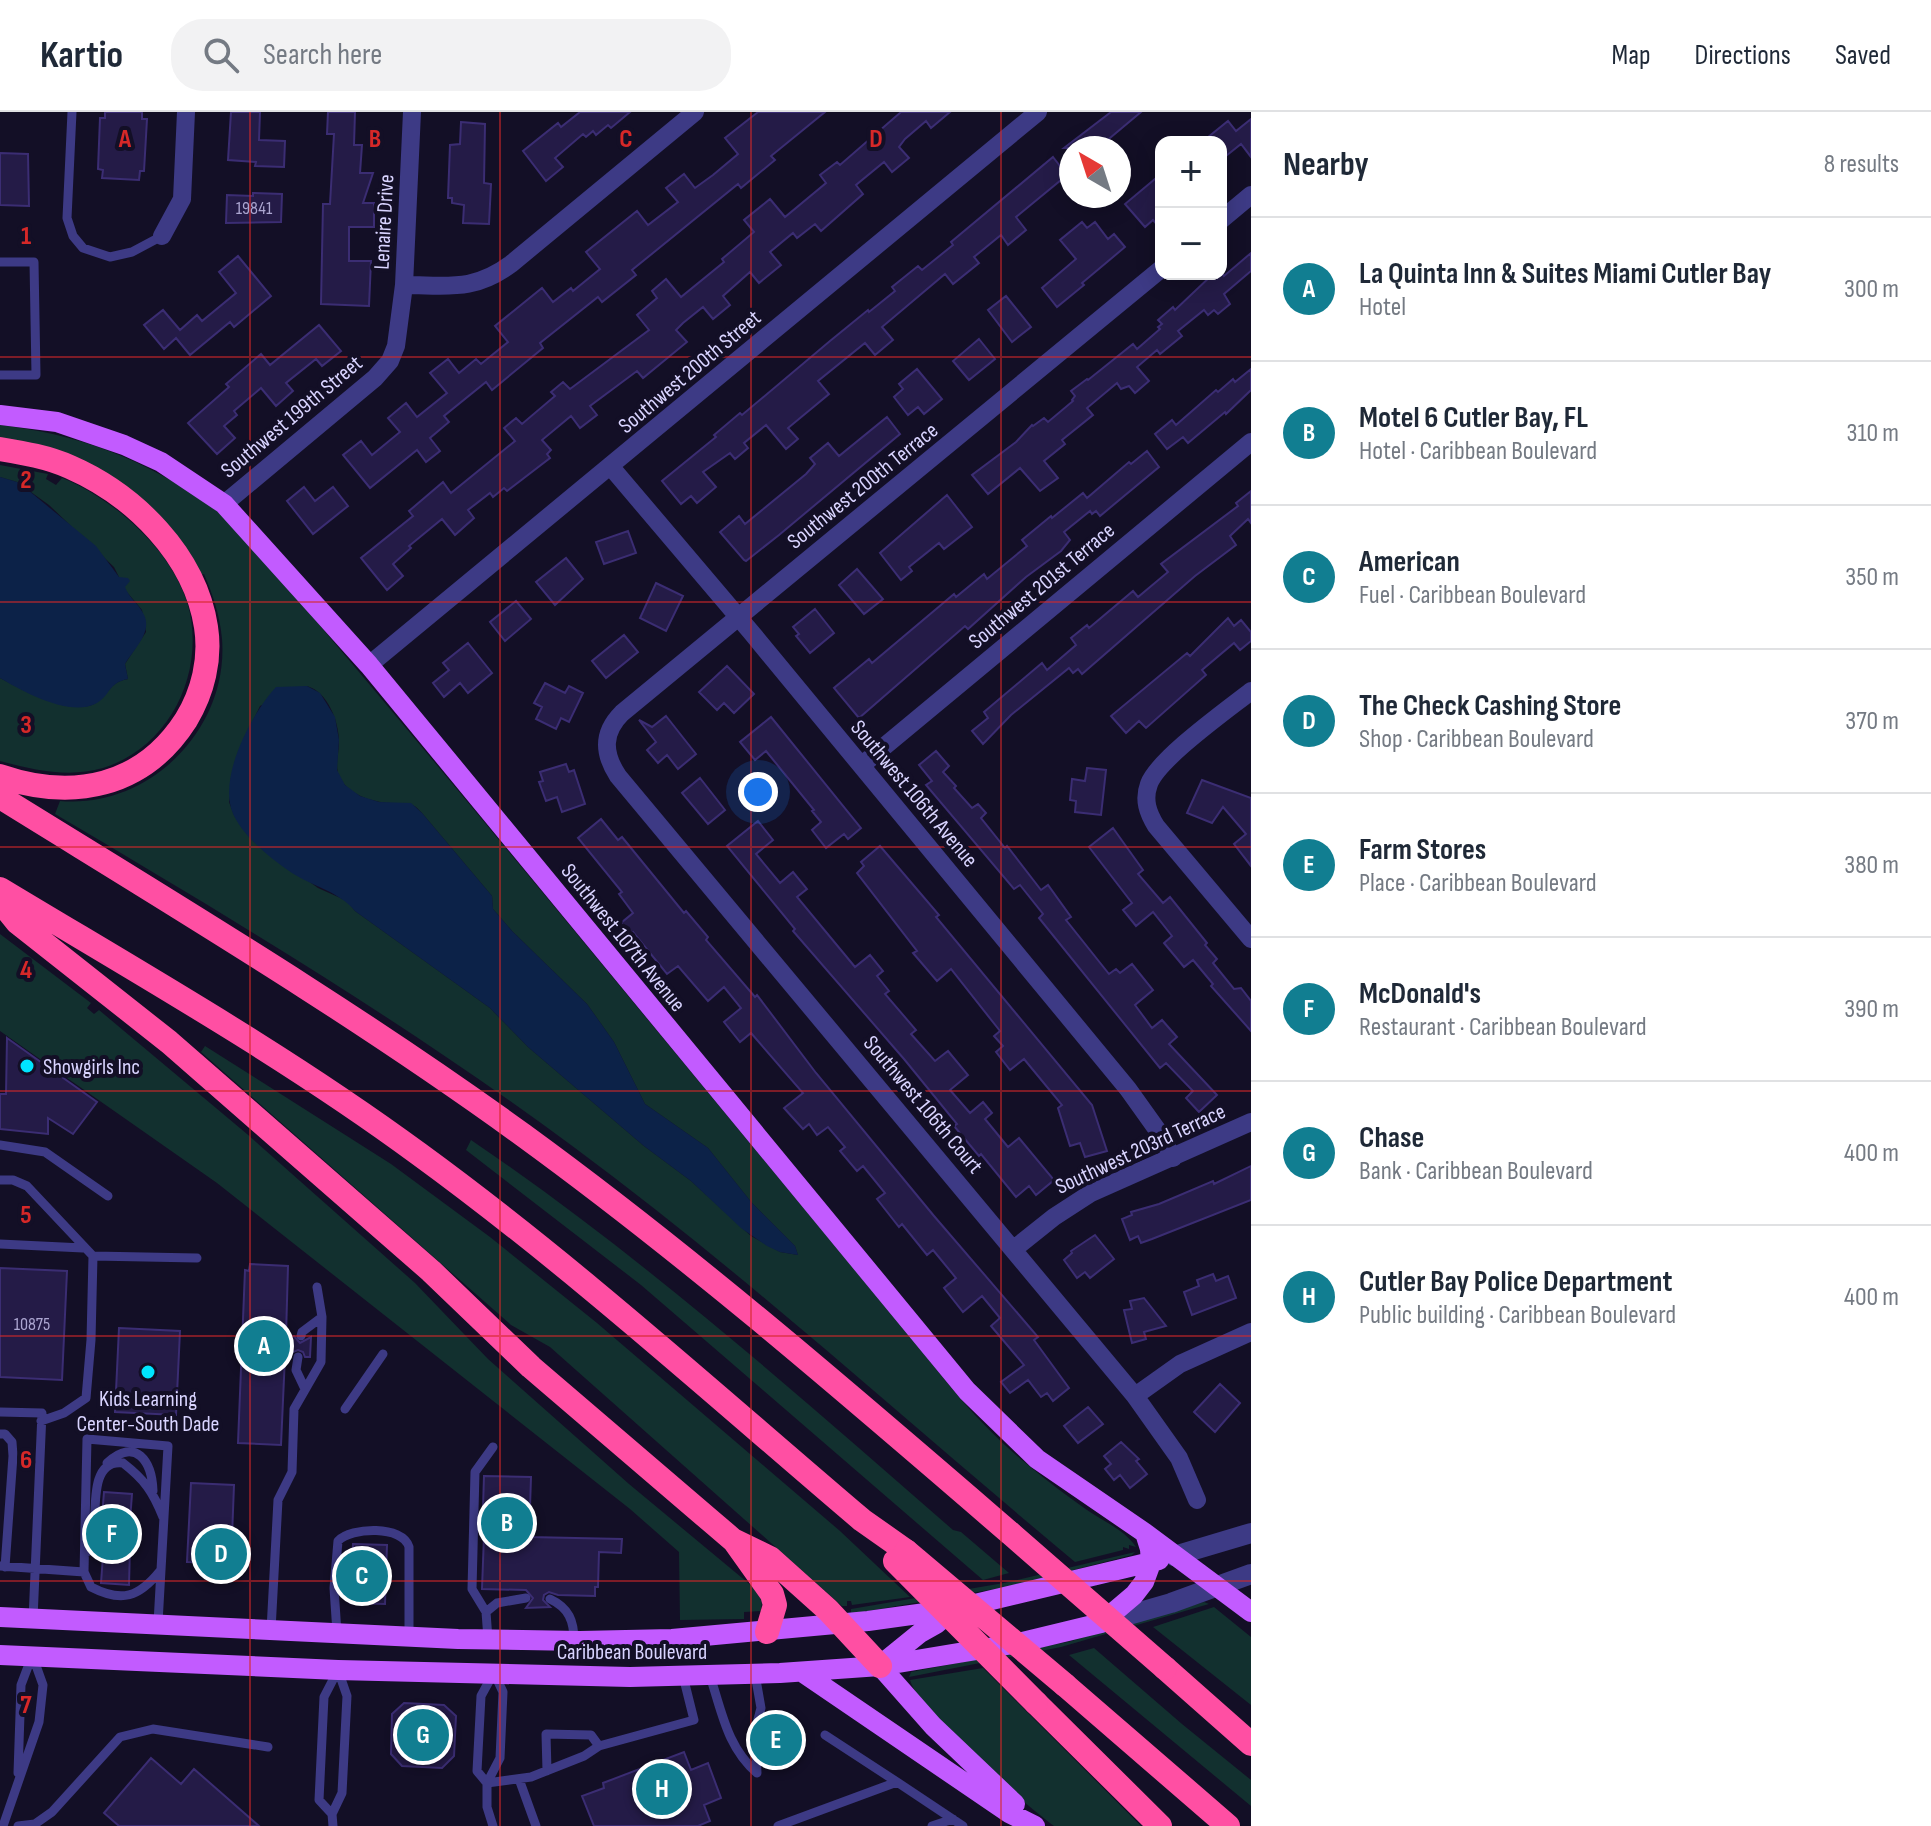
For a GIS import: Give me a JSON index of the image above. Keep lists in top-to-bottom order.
{
  "streets": {
    "main road": ["Southwest 107th Avenue", "Caribbean Boulevard"],
    "street": [
      "Lenaire Drive",
      "Southwest 200th Street",
      "Southwest 199th Street",
      "Southwest 200th Terrace",
      "Southwest 201st Terrace",
      "Southwest 106th Avenue",
      "Southwest 106th Court",
      "Southwest 203rd Terrace"
    ]
  },
  "crossings": [
    ["Lenaire Drive", "Southwest 199th Street"],
    ["Southwest 200th Street", "Southwest 106th Avenue"],
    ["Southwest 200th Street", "Southwest 107th Avenue"],
    ["Southwest 199th Street", "Southwest 107th Avenue"],
    ["Southwest 200th Terrace", "Southwest 106th Avenue"],
    ["Southwest 200th Terrace", "Southwest 106th Court"],
    ["Southwest 201st Terrace", "Southwest 106th Avenue"],
    ["Southwest 106th Avenue", "Southwest 203rd Terrace"],
    ["Southwest 107th Avenue", "Caribbean Boulevard"],
    ["Southwest 106th Court", "Southwest 203rd Terrace"]
  ],
  "places": ["Showgirls Inc", "Kids Learning Center-South Dade"],
  "house_numbers": ["19841", "10875"],
  "north": "top left",
  "page": {
    "header": "Kartio",
    "search": "Search here",
    "nav": ["Map", "Directions", "Saved"],
    "heading": ["Nearby", "8 results"],
    "map_buttons": ["+", "−"],
    "list": [
      {
        "mark": "A",
        "name": "La Quinta Inn & Suites Miami Cutler Bay",
        "note": "Hotel",
        "value": "300 m"
      },
      {
        "mark": "B",
        "name": "Motel 6 Cutler Bay, FL",
        "note": "Hotel · Caribbean Boulevard",
        "value": "310 m"
      },
      {
        "mark": "C",
        "name": "American",
        "note": "Fuel · Caribbean Boulevard",
        "value": "350 m"
      },
      {
        "mark": "D",
        "name": "The Check Cashing Store",
        "note": "Shop · Caribbean Boulevard",
        "value": "370 m"
      },
      {
        "mark": "E",
        "name": "Farm Stores",
        "note": "Place · Caribbean Boulevard",
        "value": "380 m"
      },
      {
        "mark": "F",
        "name": "McDonald's",
        "note": "Restaurant · Caribbean Boulevard",
        "value": "390 m"
      },
      {
        "mark": "G",
        "name": "Chase",
        "note": "Bank · Caribbean Boulevard",
        "value": "400 m"
      },
      {
        "mark": "H",
        "name": "Cutler Bay Police Department",
        "note": "Public building · Caribbean Boulevard",
        "value": "400 m"
      }
    ],
    "pins": [
      "A",
      "B",
      "F",
      "D",
      "C",
      "G",
      "E",
      "H"
    ]
  },
  "grid": {
    "columns": [
      "A",
      "B",
      "C",
      "D"
    ],
    "rows": [
      "1",
      "2",
      "3",
      "4",
      "5",
      "6",
      "7"
    ]
  }
}
